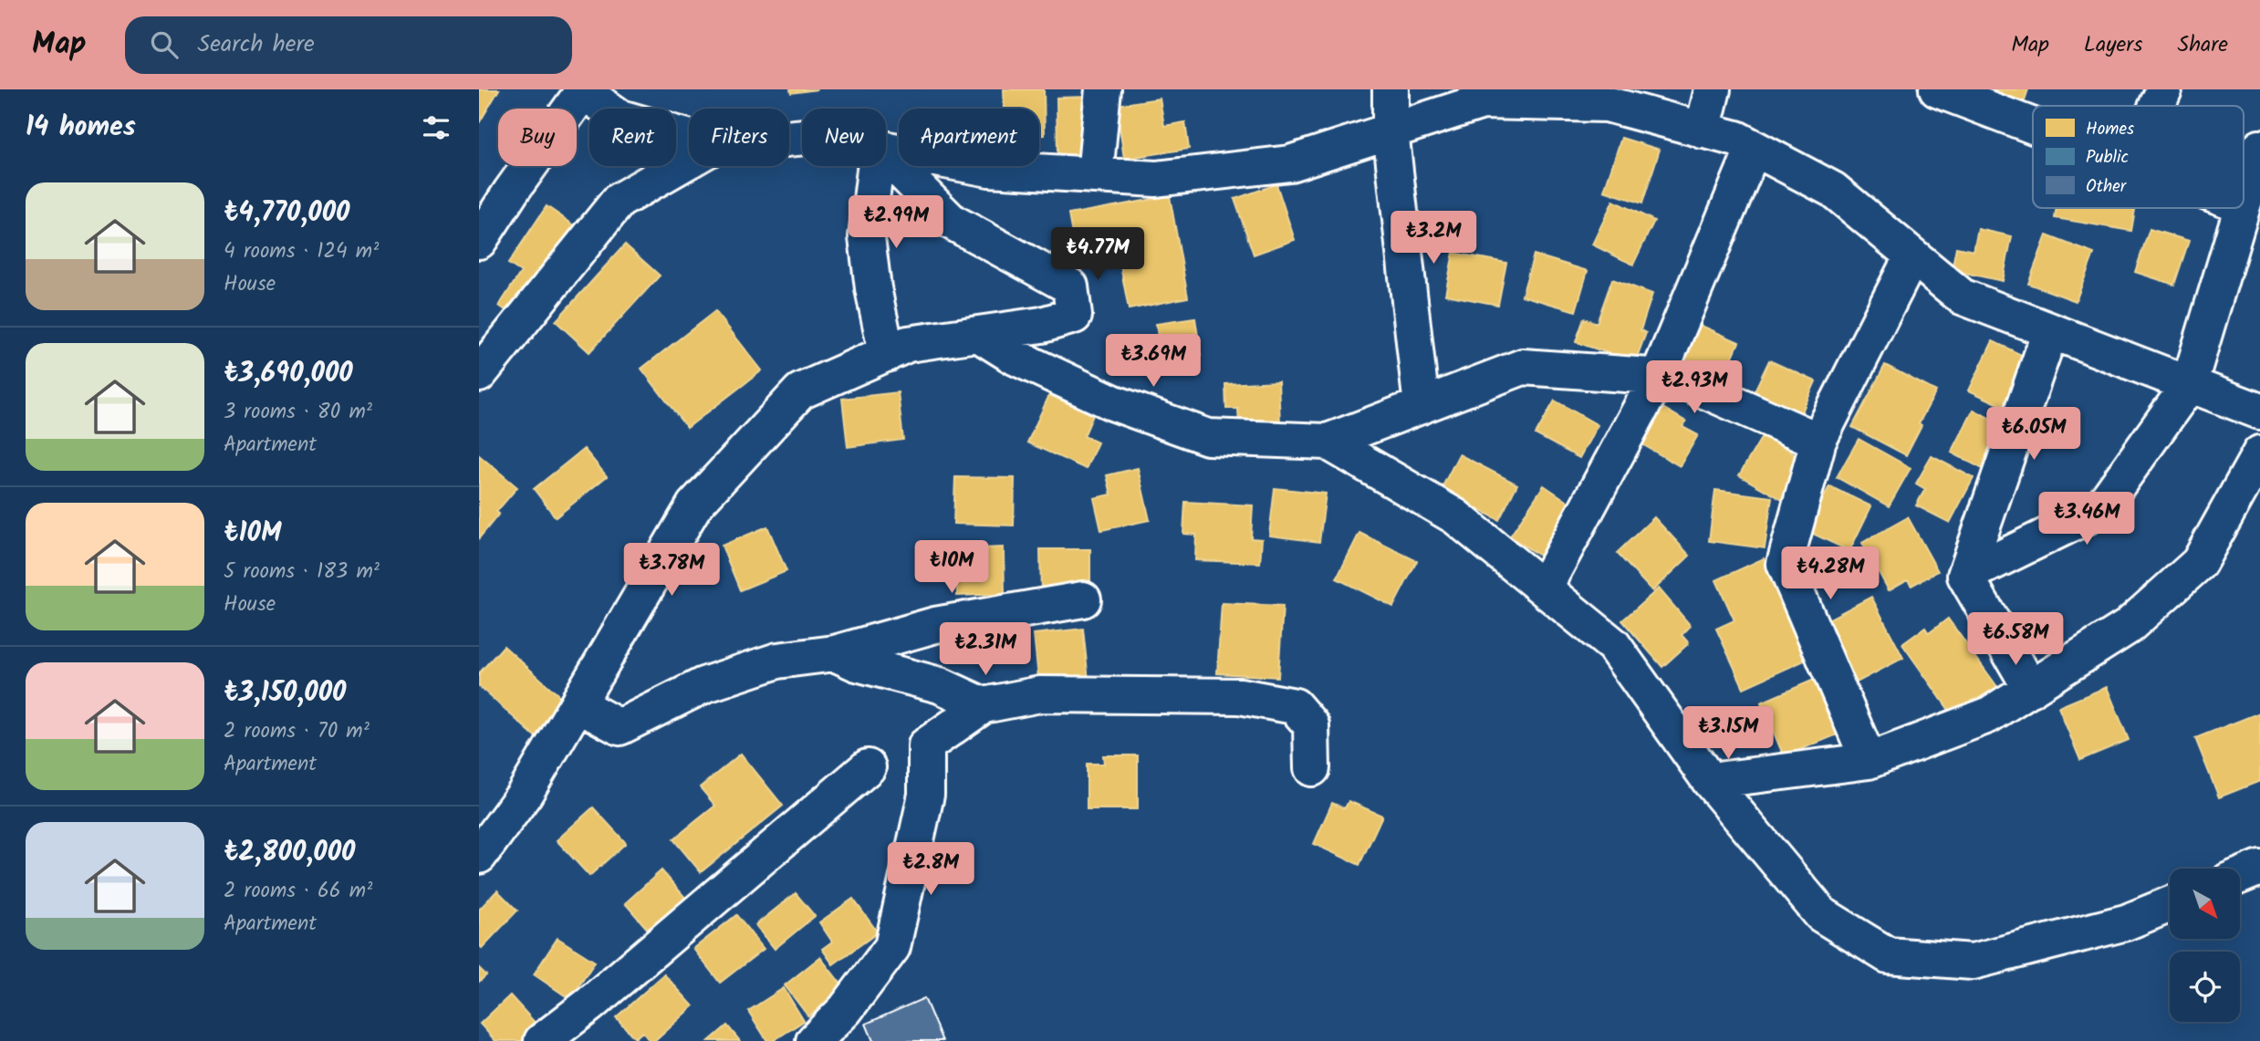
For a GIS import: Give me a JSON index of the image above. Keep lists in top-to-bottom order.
{
  "legend": ["Homes", "Public", "Other"],
  "north": "bottom right",
  "page": {
    "header": "Map",
    "search": "Search here",
    "nav": ["Map", "Layers", "Share"],
    "heading": "14 homes",
    "chip": [
      "Buy",
      "Rent",
      "Filters",
      "New",
      "Apartment"
    ],
    "list": [
      {
        "name": "₺4,770,000",
        "note": "4 rooms · 124 m² · House"
      },
      {
        "name": "₺3,690,000",
        "note": "3 rooms · 80 m² · Apartment"
      },
      {
        "name": "₺10M",
        "note": "5 rooms · 183 m² · House"
      },
      {
        "name": "₺3,150,000",
        "note": "2 rooms · 70 m² · Apartment"
      },
      {
        "name": "₺2,800,000",
        "note": "2 rooms · 66 m² · Apartment"
      }
    ],
    "price": [
      "₺2.99M",
      "₺3.2M",
      "₺4.77M",
      "₺3.69M",
      "₺2.93M",
      "₺6.05M",
      "₺3.46M",
      "₺10M",
      "₺3.78M",
      "₺4.28M",
      "₺6.58M",
      "₺2.31M",
      "₺3.15M",
      "₺2.8M"
    ]
  }
}
